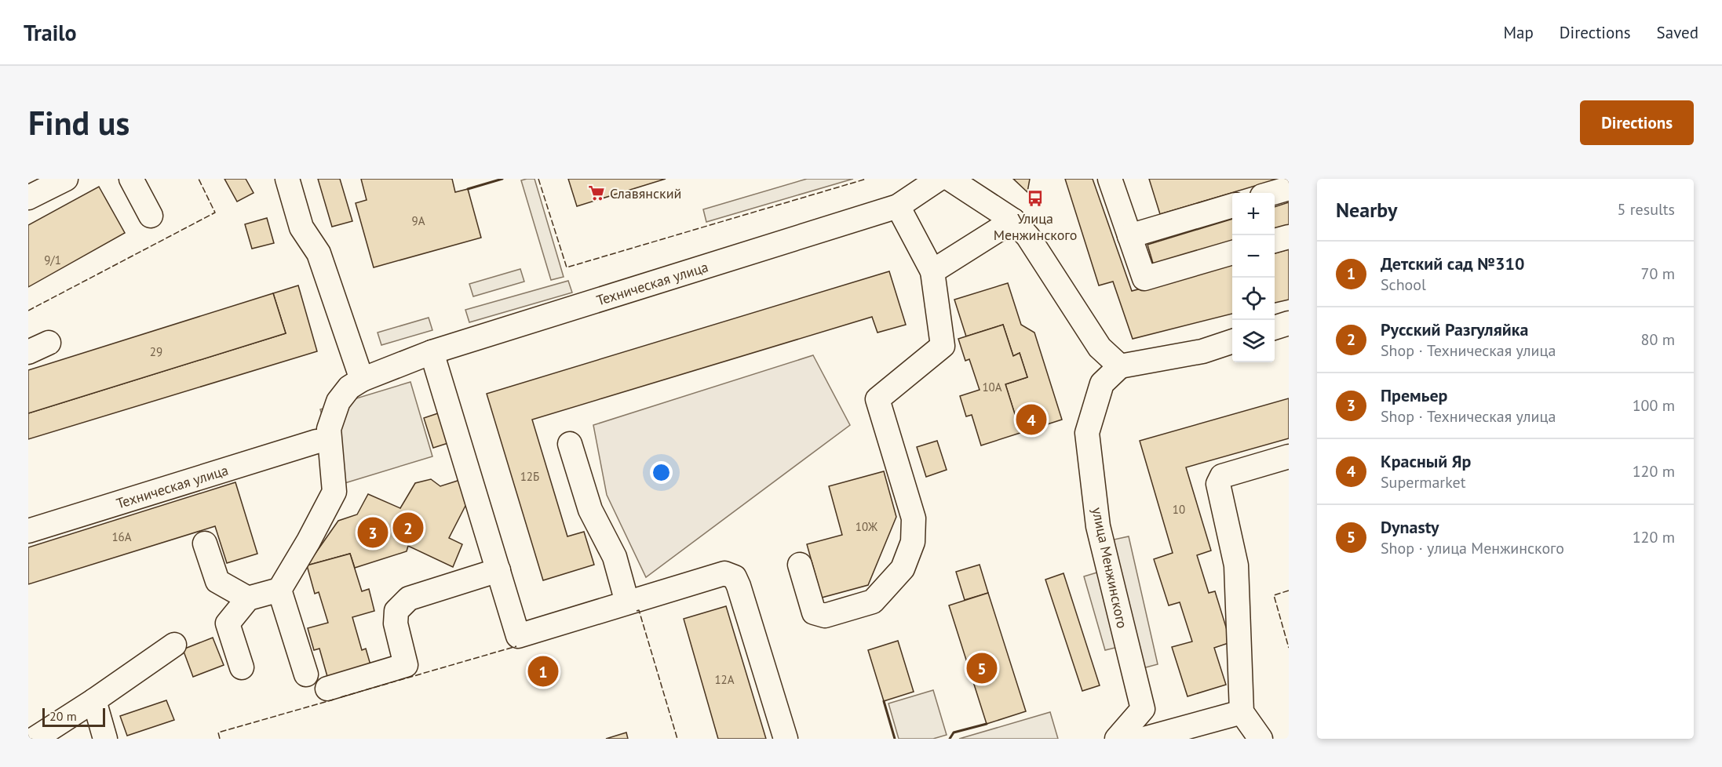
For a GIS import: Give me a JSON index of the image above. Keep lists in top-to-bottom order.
{
  "streets": {
    "street": ["Техническая улица", "улица Менжинского"]
  },
  "places": {
    "supermarket": ["Славянский"],
    "bus stop": ["Улица Менжинского"]
  },
  "house_numbers": [
    "9А",
    "9/1",
    "29",
    "10А",
    "12Б",
    "10",
    "10Ж",
    "16А",
    "12А"
  ],
  "scale_bar": "20 m",
  "page": {
    "header": "Trailo",
    "nav": ["Map", "Directions", "Saved"],
    "buttons": "Directions",
    "title": "Find us",
    "heading": ["Nearby", "5 results"],
    "map_buttons": ["+", "−"],
    "list": [
      {
        "mark": "1",
        "name": "Детский сад №310",
        "note": "School",
        "value": "70 m"
      },
      {
        "mark": "2",
        "name": "Русский Разгуляйка",
        "note": "Shop · Техническая улица",
        "value": "80 m"
      },
      {
        "mark": "3",
        "name": "Премьер",
        "note": "Shop · Техническая улица",
        "value": "100 m"
      },
      {
        "mark": "4",
        "name": "Красный Яр",
        "note": "Supermarket",
        "value": "120 m"
      },
      {
        "mark": "5",
        "name": "Dynasty",
        "note": "Shop · улица Менжинского",
        "value": "120 m"
      }
    ],
    "pins": [
      "4",
      "2",
      "3",
      "5",
      "1"
    ],
    "scale": "20 m"
  }
}
